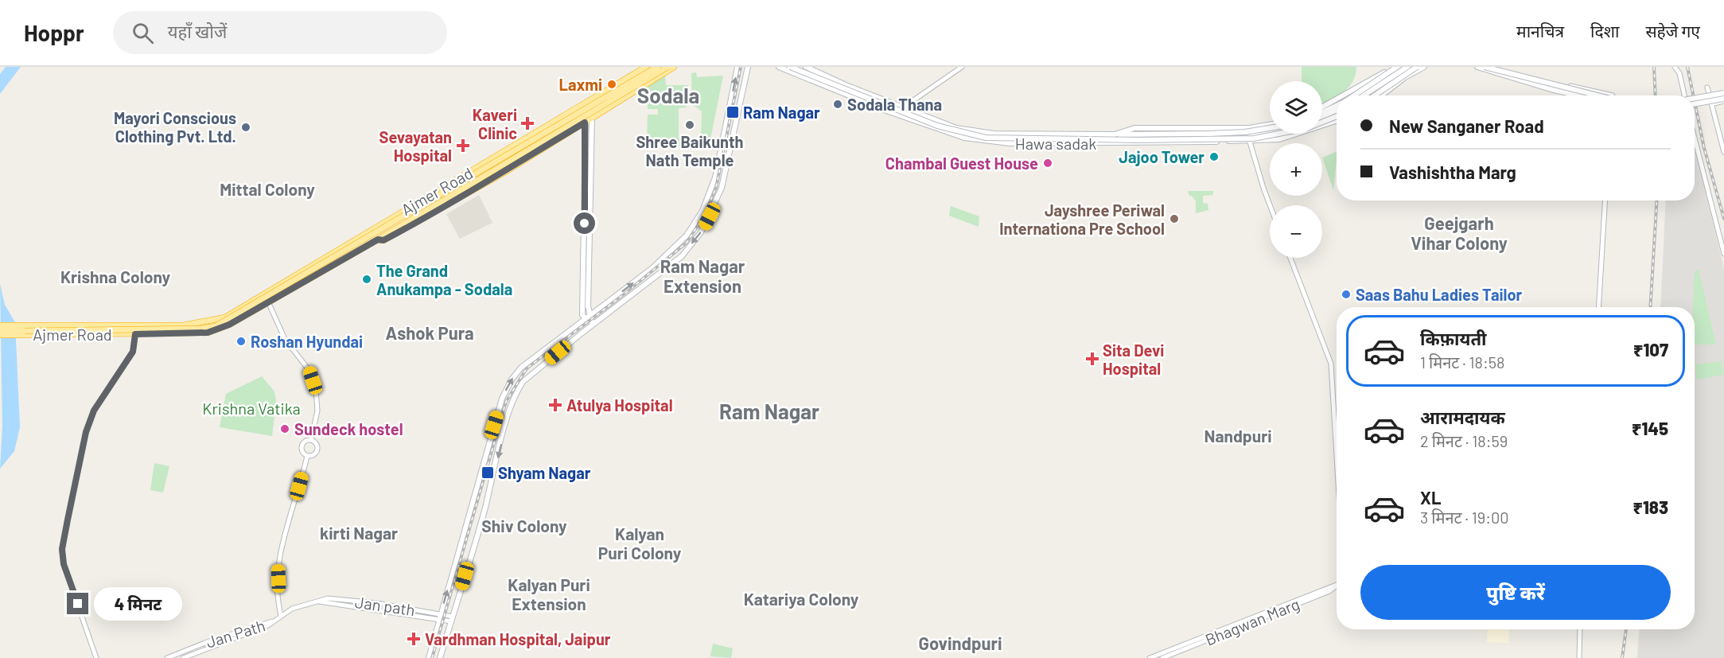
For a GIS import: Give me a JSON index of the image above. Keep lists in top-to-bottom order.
{
  "streets": {
    "highway": ["Ajmer Road"],
    "main road": ["Hawa sadak"],
    "street": ["Jan path", "Bhagwan Marg", "Jan Path"]
  },
  "crossings": [
    ["Jan path", "Jan Path"]
  ],
  "districts": [
    "Sodala",
    "Mittal Colony",
    "Geejgarh Vihar Colony",
    "Ram Nagar Extension",
    "Krishna Colony",
    "Ashok Pura",
    "Ram Nagar",
    "Nandpuri",
    "Shiv Colony",
    "kirti Nagar",
    "Kalyan Puri Colony",
    "Kalyan Puri Extension",
    "Katariya Colony",
    "Govindpuri"
  ],
  "parks": ["Krishna Vatika"],
  "places": {
    "other": [
      "Laxmi",
      "Sodala Thana",
      "Shree Baikunth Nath Temple",
      "Mayori Conscious Clothing Pvt. Ltd.",
      "Jajoo Tower",
      "Chambal Guest House",
      "Jayshree Periwal Internationa Pre School",
      "The Grand Anukampa - Sodala",
      "Saas Bahu Ladies Tailor",
      "Roshan Hyundai",
      "Sundeck hostel"
    ],
    "transit": ["Ram Nagar", "Shyam Nagar"],
    "health": [
      "Kaveri Clinic",
      "Sevayatan Hospital",
      "Sita Devi Hospital",
      "Atulya Hospital",
      "Vardhman Hospital, Jaipur"
    ]
  },
  "page": {
    "header": "Hoppr",
    "search": "यहाँ खोजें",
    "nav": ["मानचित्र", "दिशा", "सहेजे गए"],
    "map_buttons": ["+", "−"],
    "banner": ["New Sanganer Road", "Vashishtha Marg"],
    "list": [
      {
        "name": "किफ़ायती",
        "note": "1 मिनट · 18:58",
        "value": "₹107"
      },
      {
        "name": "आरामदायक",
        "note": "2 मिनट · 18:59",
        "value": "₹145"
      },
      {
        "name": "XL",
        "note": "3 मिनट · 19:00",
        "value": "₹183"
      }
    ],
    "buttons": "पुष्टि करें",
    "bubble": "4 मिनट"
  }
}
